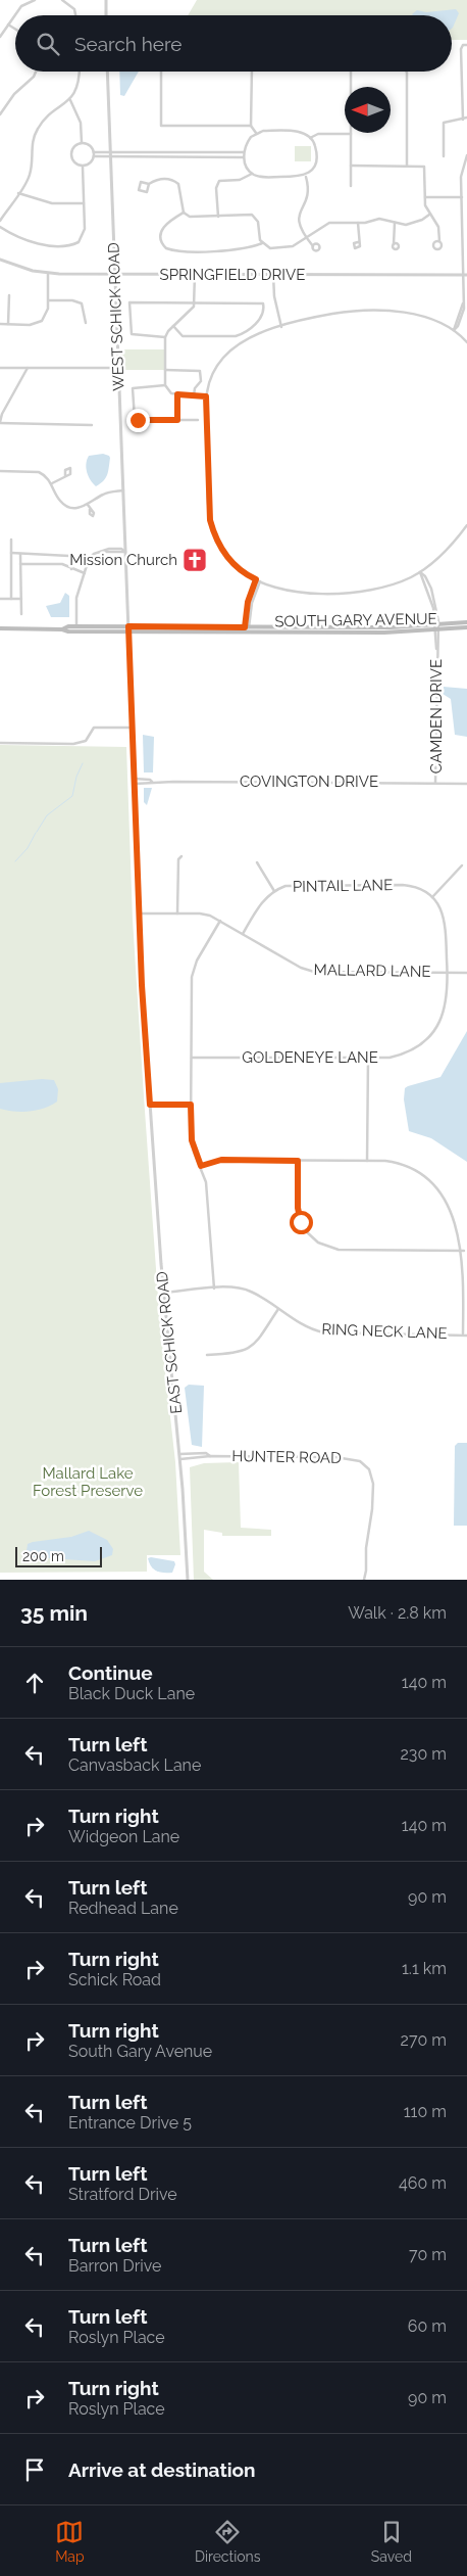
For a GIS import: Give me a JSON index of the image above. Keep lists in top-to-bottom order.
{
  "streets": {
    "main road": ["SOUTH GARY AVENUE"],
    "street": [
      "SPRINGFIELD DRIVE",
      "WEST SCHICK ROAD",
      "CAMDEN DRIVE",
      "COVINGTON DRIVE",
      "PINTAIL LANE",
      "MALLARD LANE",
      "GOLDENEYE LANE",
      "RING NECK LANE",
      "EAST SCHICK ROAD",
      "HUNTER ROAD"
    ]
  },
  "crossings": [
    ["SPRINGFIELD DRIVE", "WEST SCHICK ROAD"],
    ["WEST SCHICK ROAD", "SOUTH GARY AVENUE"],
    ["WEST SCHICK ROAD", "COVINGTON DRIVE"],
    ["WEST SCHICK ROAD", "MALLARD LANE"],
    ["WEST SCHICK ROAD", "EAST SCHICK ROAD"],
    ["SOUTH GARY AVENUE", "CAMDEN DRIVE"],
    ["CAMDEN DRIVE", "COVINGTON DRIVE"],
    ["PINTAIL LANE", "MALLARD LANE"],
    ["MALLARD LANE", "GOLDENEYE LANE"],
    ["MALLARD LANE", "EAST SCHICK ROAD"],
    ["RING NECK LANE", "EAST SCHICK ROAD"],
    ["EAST SCHICK ROAD", "HUNTER ROAD"]
  ],
  "parks": ["Mallard Lake Forest Preserve"],
  "places": {
    "church": ["Mission Church"]
  },
  "scale_bar": "200 m",
  "north": "left",
  "page": {
    "search": "Search here",
    "scale": "200 m",
    "heading": ["35 min", "Walk · 2.8 km"],
    "list": [
      ["Continue", "Black Duck Lane", "140 m"],
      ["Turn left", "Canvasback Lane", "230 m"],
      ["Turn right", "Widgeon Lane", "140 m"],
      ["Turn left", "Redhead Lane", "90 m"],
      ["Turn right", "Schick Road", "1.1 km"],
      ["Turn right", "South Gary Avenue", "270 m"],
      ["Turn left", "Entrance Drive 5", "110 m"],
      ["Turn left", "Stratford Drive", "460 m"],
      ["Turn left", "Barron Drive", "70 m"],
      ["Turn left", "Roslyn Place", "60 m"],
      ["Turn right", "Roslyn Place", "90 m"],
      "Arrive at destination"
    ],
    "nav": ["Map", "Directions", "Saved"]
  }
}
